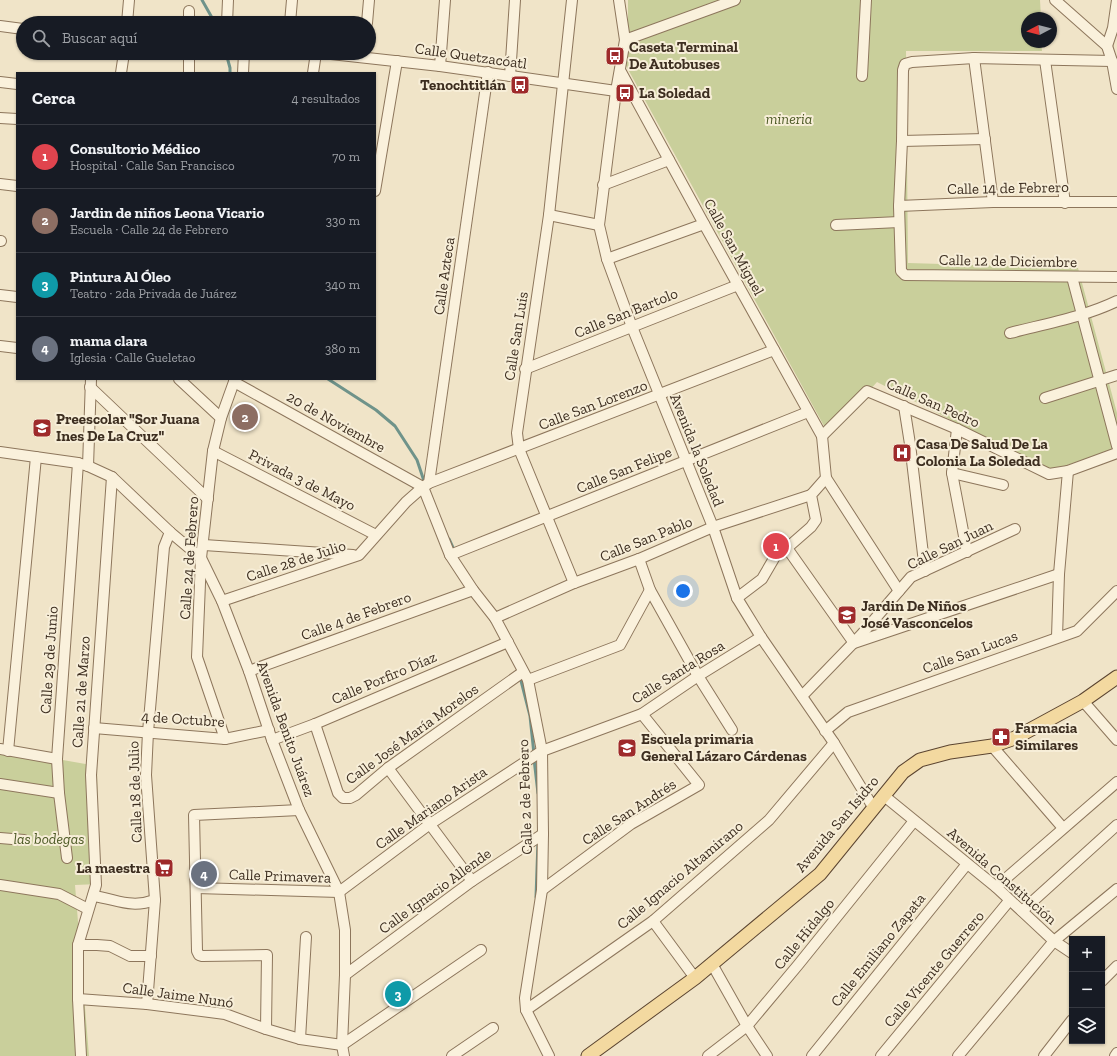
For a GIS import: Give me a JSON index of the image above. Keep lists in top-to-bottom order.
{
  "streets": {
    "main road": ["Avenida San Isidro"],
    "street": [
      "Calle Quetzacóatl",
      "Calle 14 de Febrero",
      "Calle San Miguel",
      "Calle 12 de Diciembre",
      "Calle Azteca",
      "Calle San Bartolo",
      "Calle San Luis",
      "Calle San Pedro",
      "Calle San Lorenzo",
      "20 de Noviembre",
      "Avenida la Soledad",
      "Calle San Felipe",
      "Privada 3 de Mayo",
      "Calle San Pablo",
      "Calle San Juan",
      "Calle 24 de Febrero",
      "Calle 28 de Julio",
      "Calle 4 de Febrero",
      "Calle San Lucas",
      "Calle 29 de Junio",
      "Calle Santa Rosa",
      "Calle Porfiro Díaz",
      "Calle 21 de Marzo",
      "4 de Octubre",
      "Avenida Benito Juárez",
      "Calle José María Morelos",
      "Calle 18 de Julio",
      "Calle 2 de Febrero",
      "Calle Mariano Arista",
      "Calle San Andrés",
      "Calle Ignacio Altamirano",
      "Calle Primavera",
      "Avenida Constitución",
      "Calle Ignacio Allende",
      "Calle Hidalgo",
      "Calle Emiliano Zapata",
      "Calle Vicente Guerrero",
      "Calle Jaime Nunó"
    ]
  },
  "crossings": [
    ["Calle Quetzacóatl", "Calle Azteca"],
    ["Calle Quetzacóatl", "Calle San Luis"],
    ["Calle Quetzacóatl", "Avenida la Soledad"],
    ["Calle San Miguel", "Calle San Bartolo"],
    ["Calle San Miguel", "Calle San Pedro"],
    ["Calle San Miguel", "Calle San Lorenzo"],
    ["Calle San Miguel", "Avenida la Soledad"],
    ["Calle San Miguel", "Calle San Felipe"],
    ["Calle Azteca", "Calle San Lorenzo"],
    ["Calle Azteca", "20 de Noviembre"],
    ["Calle Azteca", "Calle 28 de Julio"],
    ["Calle Azteca", "Calle 2 de Febrero"],
    ["Calle San Bartolo", "Calle San Luis"],
    ["Calle San Bartolo", "Avenida la Soledad"],
    ["Calle San Luis", "Calle San Lorenzo"],
    ["Calle San Luis", "Calle San Felipe"],
    ["Calle San Luis", "Calle San Pablo"],
    ["Calle San Lorenzo", "20 de Noviembre"],
    ["Calle San Lorenzo", "Avenida la Soledad"],
    ["Calle San Lorenzo", "Calle 28 de Julio"],
    ["Calle San Lorenzo", "Calle 2 de Febrero"],
    ["20 de Noviembre", "Calle 24 de Febrero"],
    ["20 de Noviembre", "Calle 28 de Julio"],
    ["20 de Noviembre", "Calle 2 de Febrero"],
    ["Avenida la Soledad", "Calle San Felipe"],
    ["Avenida la Soledad", "Calle San Pablo"],
    ["Avenida la Soledad", "Calle San Juan"],
    ["Avenida la Soledad", "Calle San Lucas"],
    ["Avenida la Soledad", "Calle Santa Rosa"],
    ["Avenida la Soledad", "Avenida San Isidro"],
    ["Avenida la Soledad", "Calle Ignacio Altamirano"],
    ["Calle San Felipe", "Calle 2 de Febrero"],
    ["Privada 3 de Mayo", "Calle 24 de Febrero"],
    ["Privada 3 de Mayo", "Calle 28 de Julio"],
    ["Calle San Pablo", "Calle 2 de Febrero"],
    ["Calle 24 de Febrero", "4 de Octubre"],
    ["Calle 24 de Febrero", "Avenida Benito Juárez"],
    ["Calle 28 de Julio", "Avenida Benito Juárez"],
    ["Calle 28 de Julio", "Calle 2 de Febrero"],
    ["Calle 4 de Febrero", "Avenida Benito Juárez"],
    ["Calle 4 de Febrero", "Calle 2 de Febrero"],
    ["Calle 29 de Junio", "Avenida Benito Juárez"],
    ["Calle Santa Rosa", "Calle 2 de Febrero"],
    ["Calle Santa Rosa", "Calle Mariano Arista"],
    ["Calle Santa Rosa", "Calle San Andrés"],
    ["Calle Porfiro Díaz", "Avenida Benito Juárez"],
    ["Calle Porfiro Díaz", "Calle José María Morelos"],
    ["Calle Porfiro Díaz", "Calle 2 de Febrero"],
    ["Calle 21 de Marzo", "4 de Octubre"],
    ["Calle 21 de Marzo", "Avenida Benito Juárez"],
    ["Calle 21 de Marzo", "Calle Jaime Nunó"],
    ["4 de Octubre", "Avenida Benito Juárez"],
    ["4 de Octubre", "Calle 18 de Julio"],
    ["Avenida Benito Juárez", "Calle 18 de Julio"],
    ["Avenida Benito Juárez", "Calle Mariano Arista"],
    ["Avenida Benito Juárez", "Calle Primavera"],
    ["Avenida Benito Juárez", "Calle Ignacio Allende"],
    ["Avenida Benito Juárez", "Calle Jaime Nunó"],
    ["Calle José María Morelos", "Calle 2 de Febrero"],
    ["Calle 18 de Julio", "Calle Jaime Nunó"],
    ["Calle 2 de Febrero", "Calle Mariano Arista"],
    ["Calle 2 de Febrero", "Calle San Andrés"],
    ["Calle 2 de Febrero", "Calle Ignacio Altamirano"],
    ["Calle 2 de Febrero", "Calle Ignacio Allende"],
    ["Calle Mariano Arista", "Calle Primavera"],
    ["Avenida San Isidro", "Avenida Constitución"],
    ["Avenida Constitución", "Calle Hidalgo"],
    ["Avenida Constitución", "Calle Emiliano Zapata"],
    ["Avenida Constitución", "Calle Vicente Guerrero"]
  ],
  "parks": ["mineria", "las bodegas"],
  "places": {
    "bus stop": ["Caseta Terminal De Autobuses", "Tenochtitlán", "La Soledad"],
    "school or university": ["Preescolar \"Sor Juana Ines De La Cruz\"", "Jardin De Niños José Vasconcelos", "Escuela primaria General Lázaro Cárdenas"],
    "hospital": ["Casa De Salud De La Colonia La Soledad"],
    "pharmacy": ["Farmacia Similares"],
    "supermarket": ["La maestra"]
  },
  "north": "left",
  "page": {
    "search": "Buscar aquí",
    "heading": ["Cerca", "4 resultados"],
    "list": [
      {
        "mark": "1",
        "name": "Consultorio Médico",
        "note": "Hospital · Calle San Francisco",
        "value": "70 m"
      },
      {
        "mark": "2",
        "name": "Jardin de niños Leona Vicario",
        "note": "Escuela · Calle 24 de Febrero",
        "value": "330 m"
      },
      {
        "mark": "3",
        "name": "Pintura Al Óleo",
        "note": "Teatro · 2da Privada de Juárez",
        "value": "340 m"
      },
      {
        "mark": "4",
        "name": "mama clara",
        "note": "Iglesia · Calle Gueletao",
        "value": "380 m"
      }
    ],
    "pins": [
      "2",
      "1",
      "4",
      "3"
    ],
    "map_buttons": ["+", "−"]
  }
}
